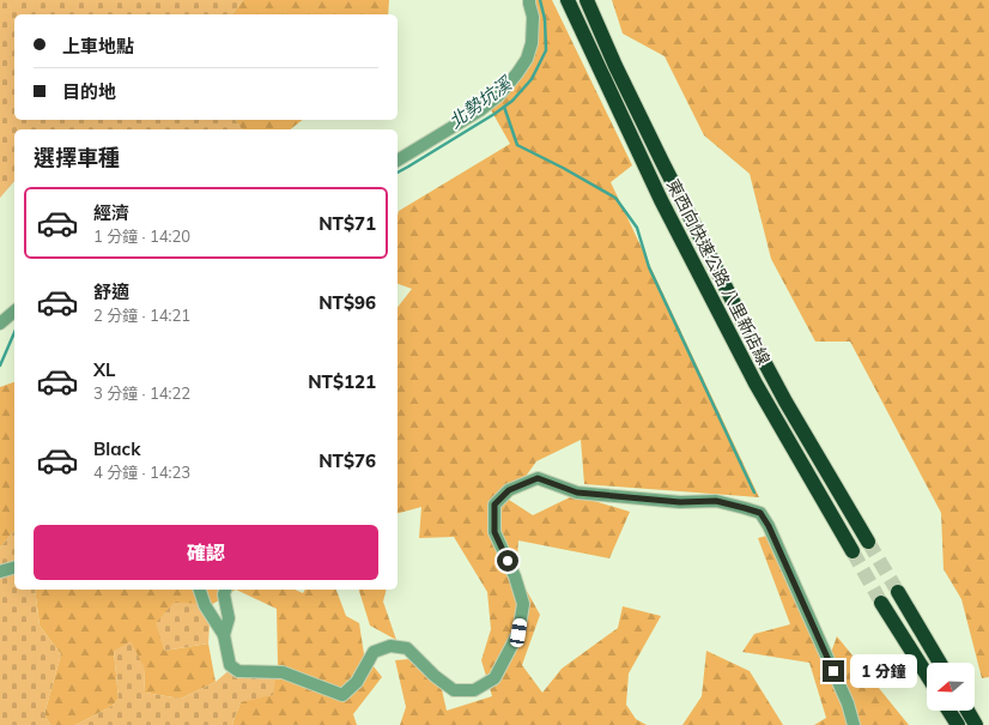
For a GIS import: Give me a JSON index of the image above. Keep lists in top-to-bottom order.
{
  "streets": {
    "highway": ["東西向快速公路 八里新店線"]
  },
  "water": ["北勢坑溪"],
  "north": "left",
  "page": {
    "banner": ["上車地點", "目的地"],
    "heading": "選擇車種",
    "list": [
      {
        "name": "經濟",
        "note": "1 分鐘 · 14:20",
        "value": "NT$71"
      },
      {
        "name": "舒適",
        "note": "2 分鐘 · 14:21",
        "value": "NT$96"
      },
      {
        "name": "XL",
        "note": "3 分鐘 · 14:22",
        "value": "NT$121"
      },
      {
        "name": "Black",
        "note": "4 分鐘 · 14:23",
        "value": "NT$76"
      }
    ],
    "buttons": "確認",
    "bubble": "1 分鐘"
  }
}
